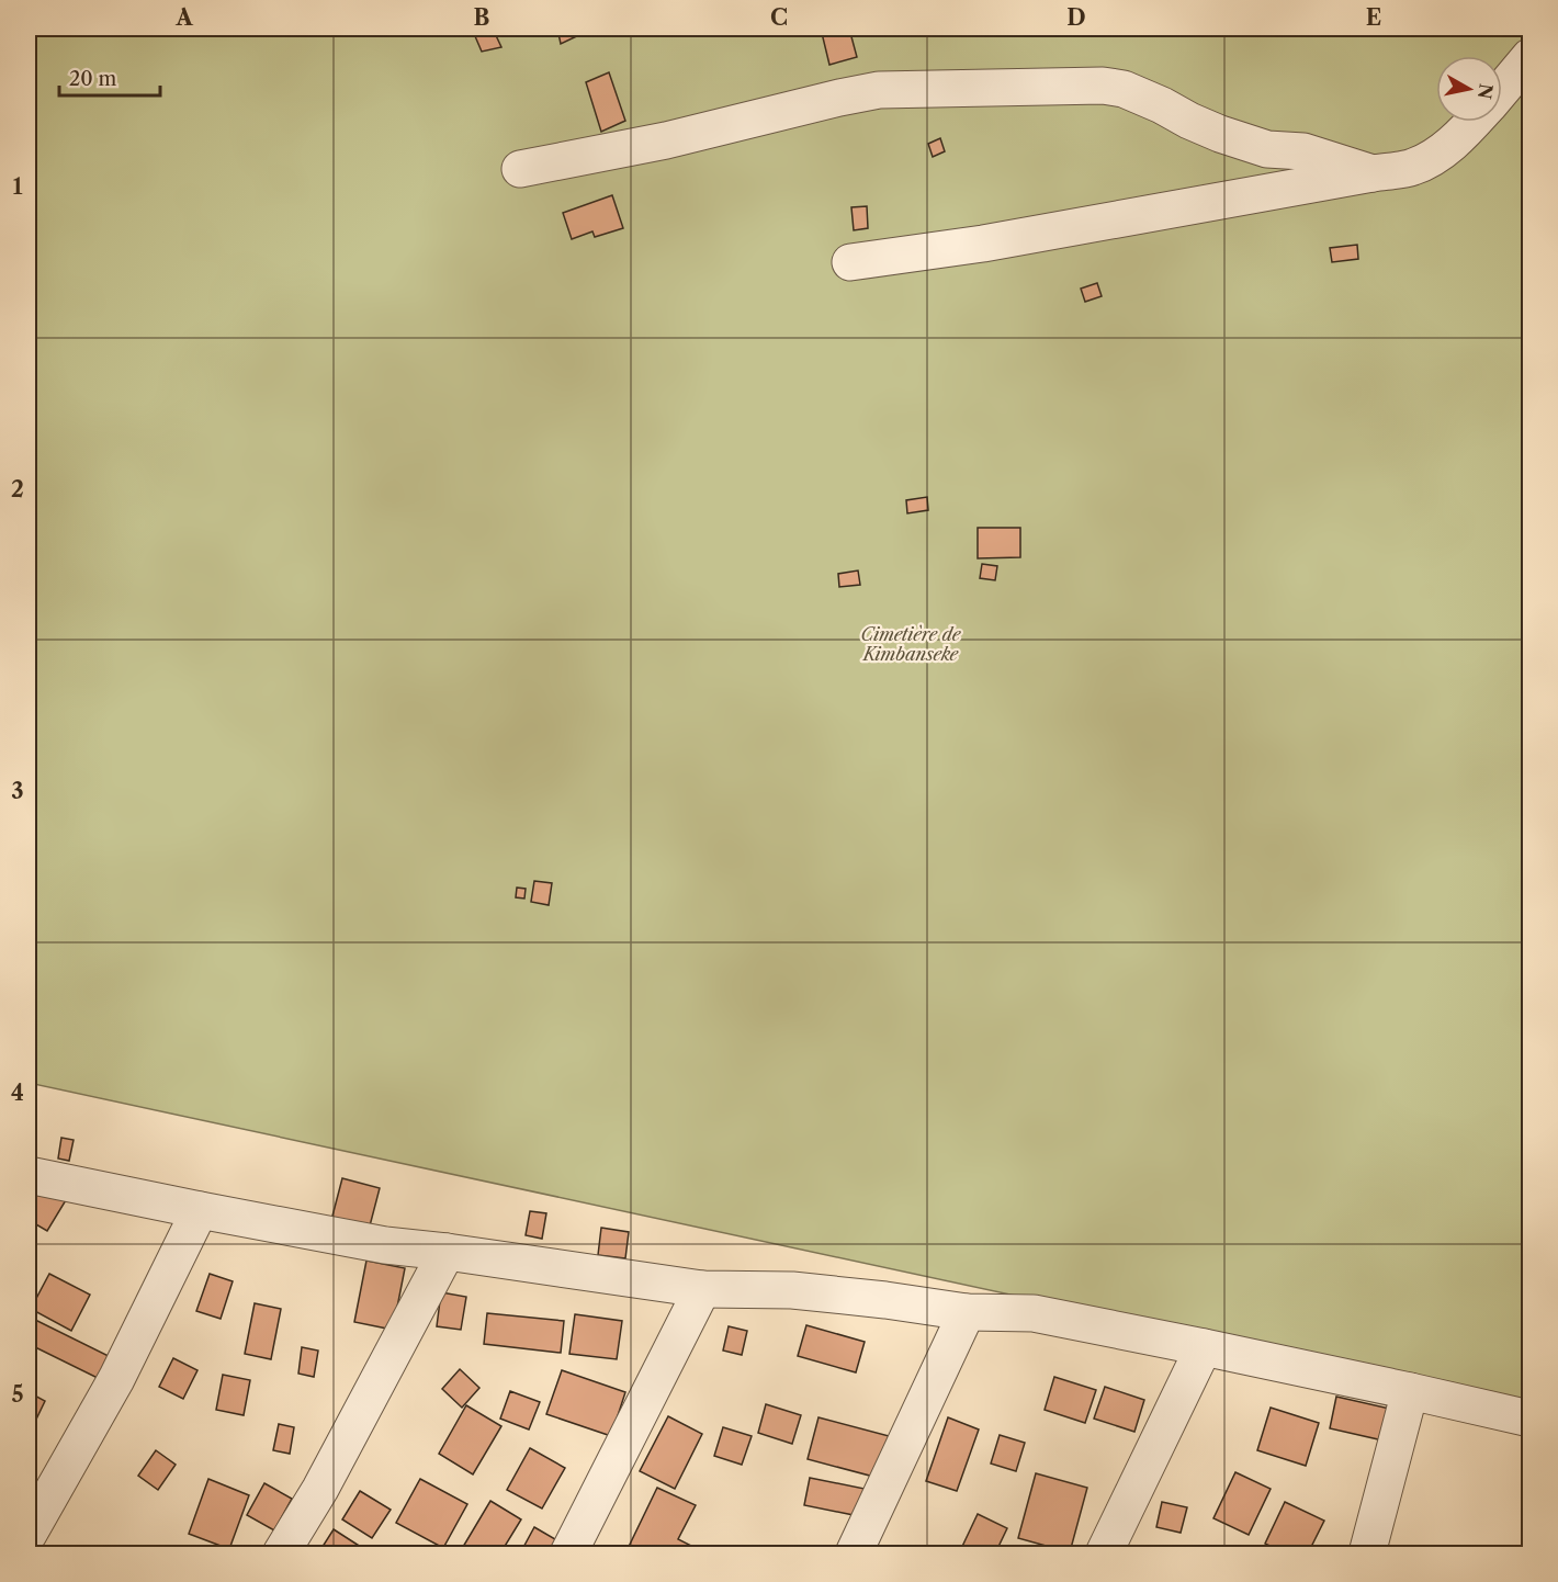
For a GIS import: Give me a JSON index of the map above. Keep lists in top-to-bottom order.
{
  "parks": ["Cimetière de Kimbanseke"],
  "scale_bar": "20 m",
  "north": "right",
  "grid": {
    "columns": [
      "A",
      "B",
      "C",
      "D",
      "E"
    ],
    "rows": [
      "1",
      "2",
      "3",
      "4",
      "5"
    ]
  }
}
